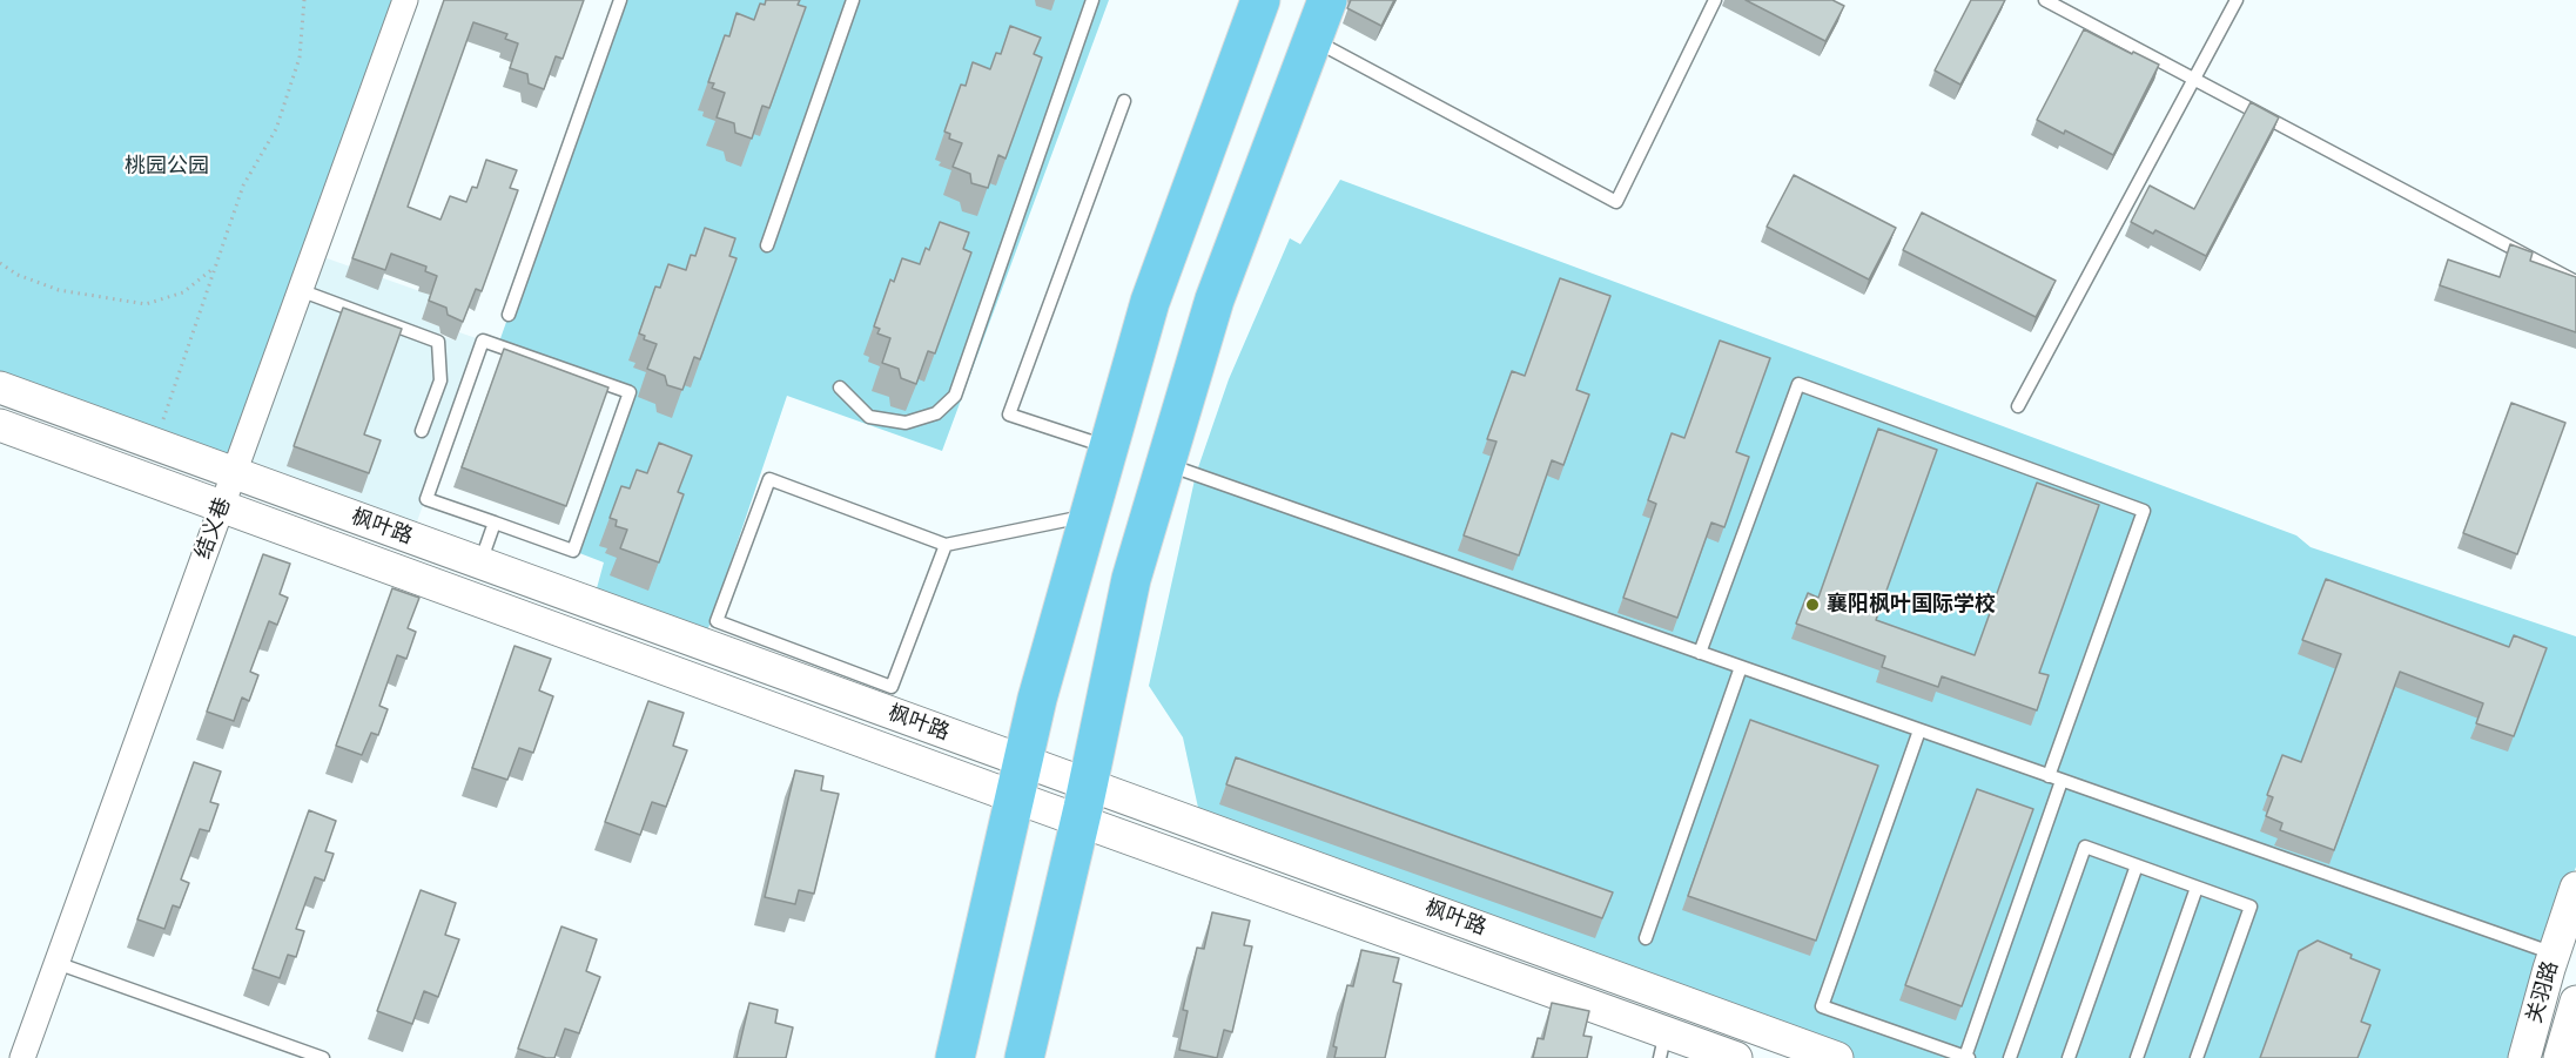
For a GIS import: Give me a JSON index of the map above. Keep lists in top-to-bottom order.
{
  "streets": {
    "street": ["枫叶路", "结义巷", "关羽路"]
  },
  "crossings": [
    ["枫叶路", "结义巷"]
  ],
  "parks": ["桃园公园"],
  "places": ["襄阳枫叶国际学校"]
}
